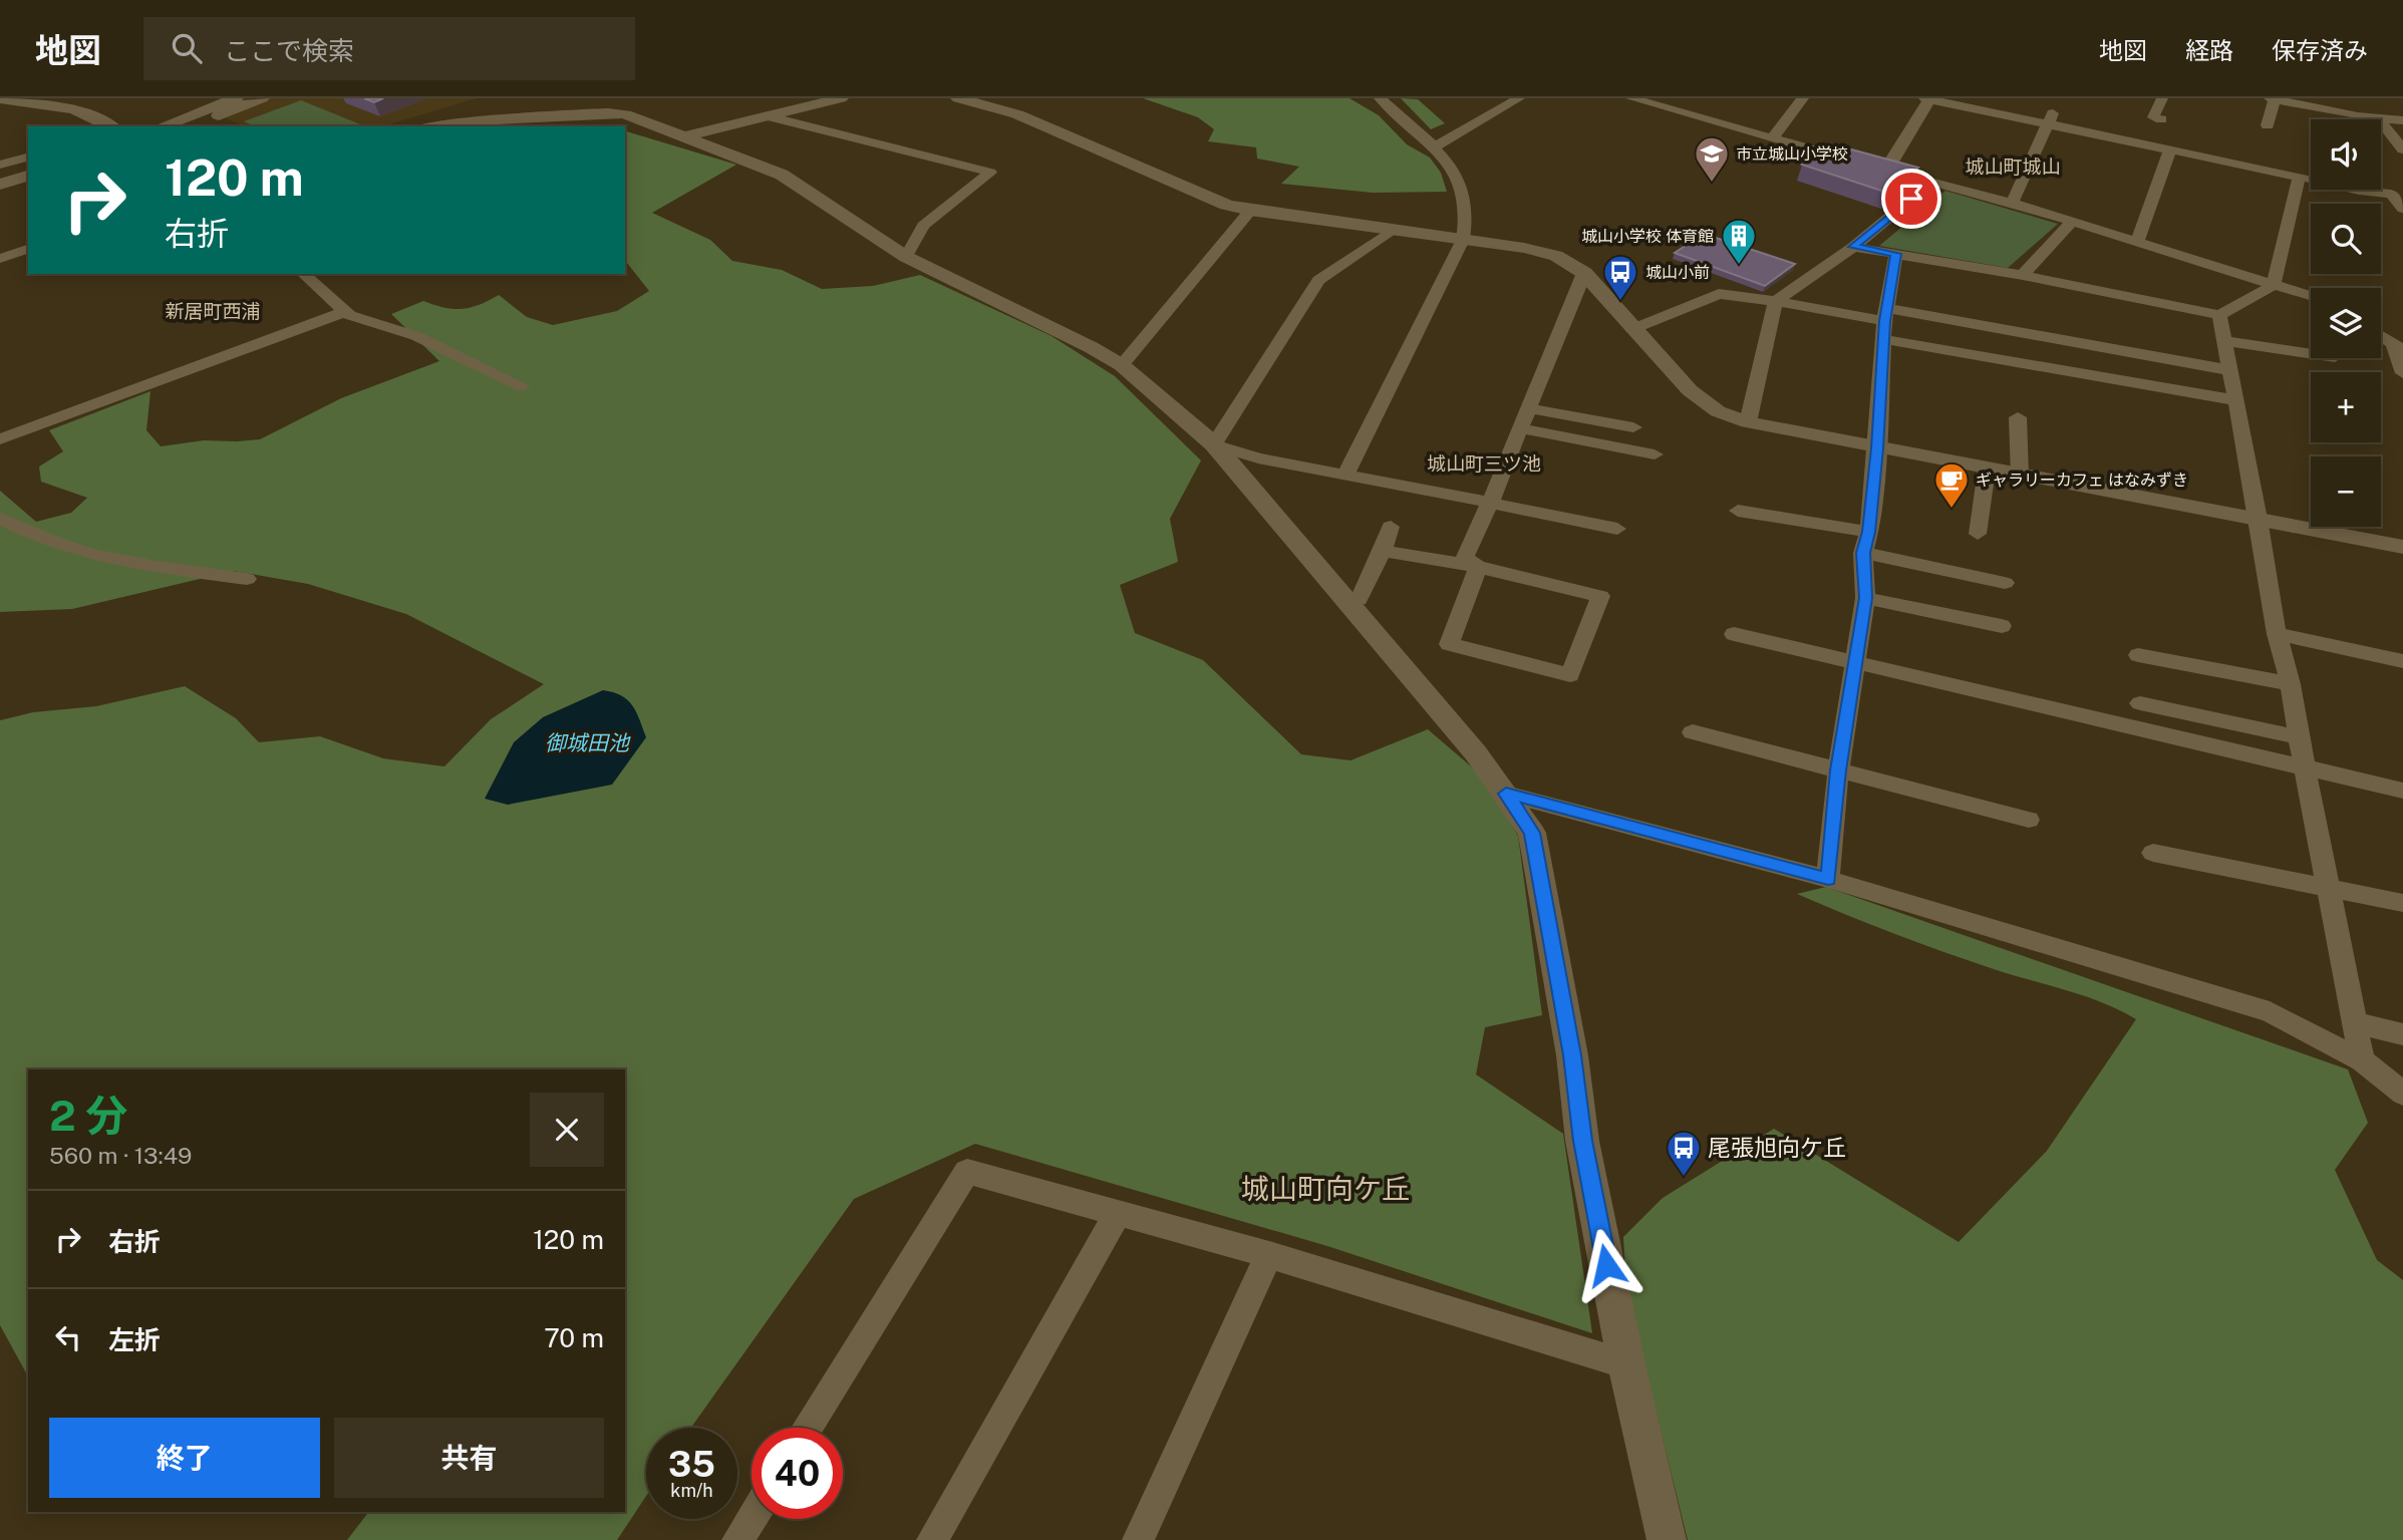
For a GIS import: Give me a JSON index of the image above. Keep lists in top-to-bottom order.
{
  "districts": [
    "城山町城山",
    "新居町西浦",
    "城山町三ツ池",
    "城山町向ケ丘"
  ],
  "water": ["御城田池"],
  "places": {
    "school or university": ["市立城山小学校"],
    "building": ["城山小学校 体育館"],
    "bus stop": ["城山小前", "尾張旭向ケ丘"],
    "cafe": ["ギャラリーカフェ はなみずき"]
  },
  "page": {
    "header": "地図",
    "search": "ここで検索",
    "nav": ["地図", "経路", "保存済み"],
    "map_buttons": ["+", "−"],
    "turn": ["120 m", "右折"],
    "heading": ["2 分", "560 m · 13:49"],
    "list": [
      {
        "name": "右折",
        "value": "120 m"
      },
      {
        "name": "左折",
        "value": "70 m"
      }
    ],
    "buttons": ["終了", "共有"],
    "speed": "35 km/h",
    "limit": "40"
  }
}
